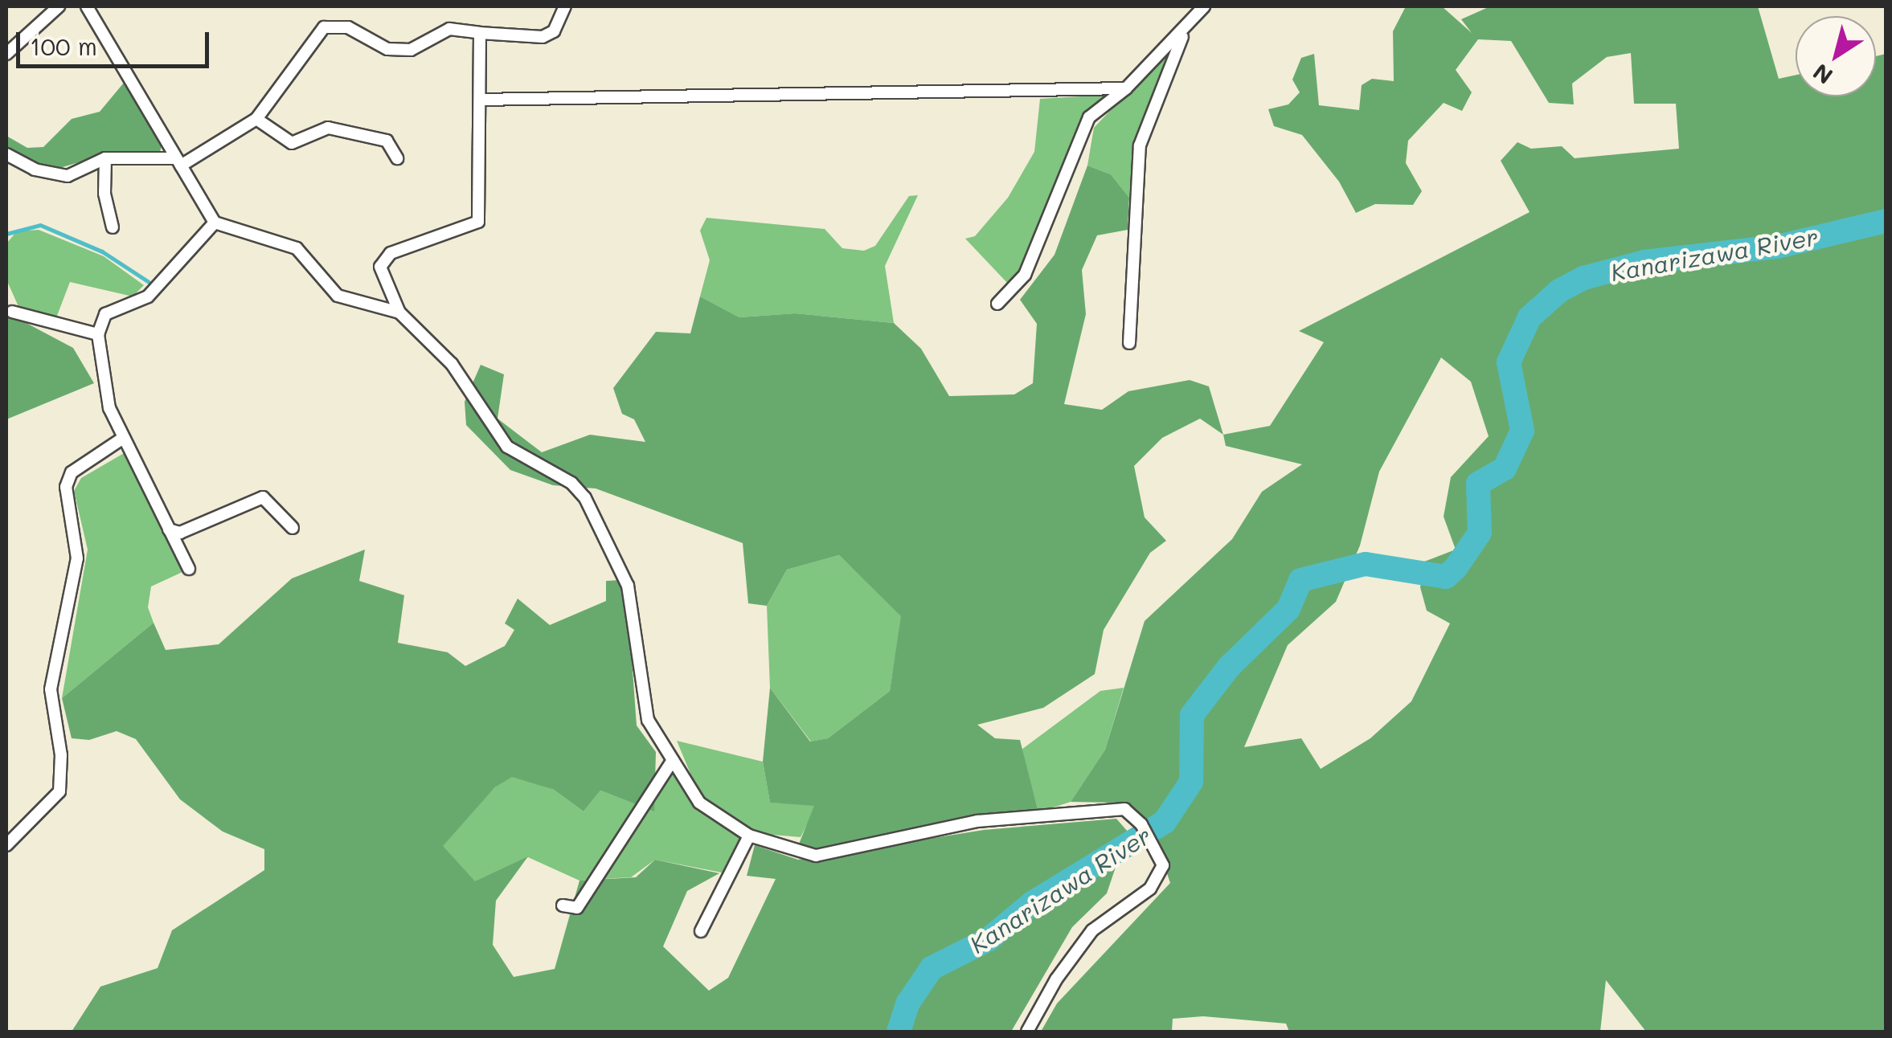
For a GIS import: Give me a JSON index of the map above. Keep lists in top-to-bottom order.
{
  "water": ["Kanarizawa River"],
  "scale_bar": "100 m",
  "north": "bottom left"
}
